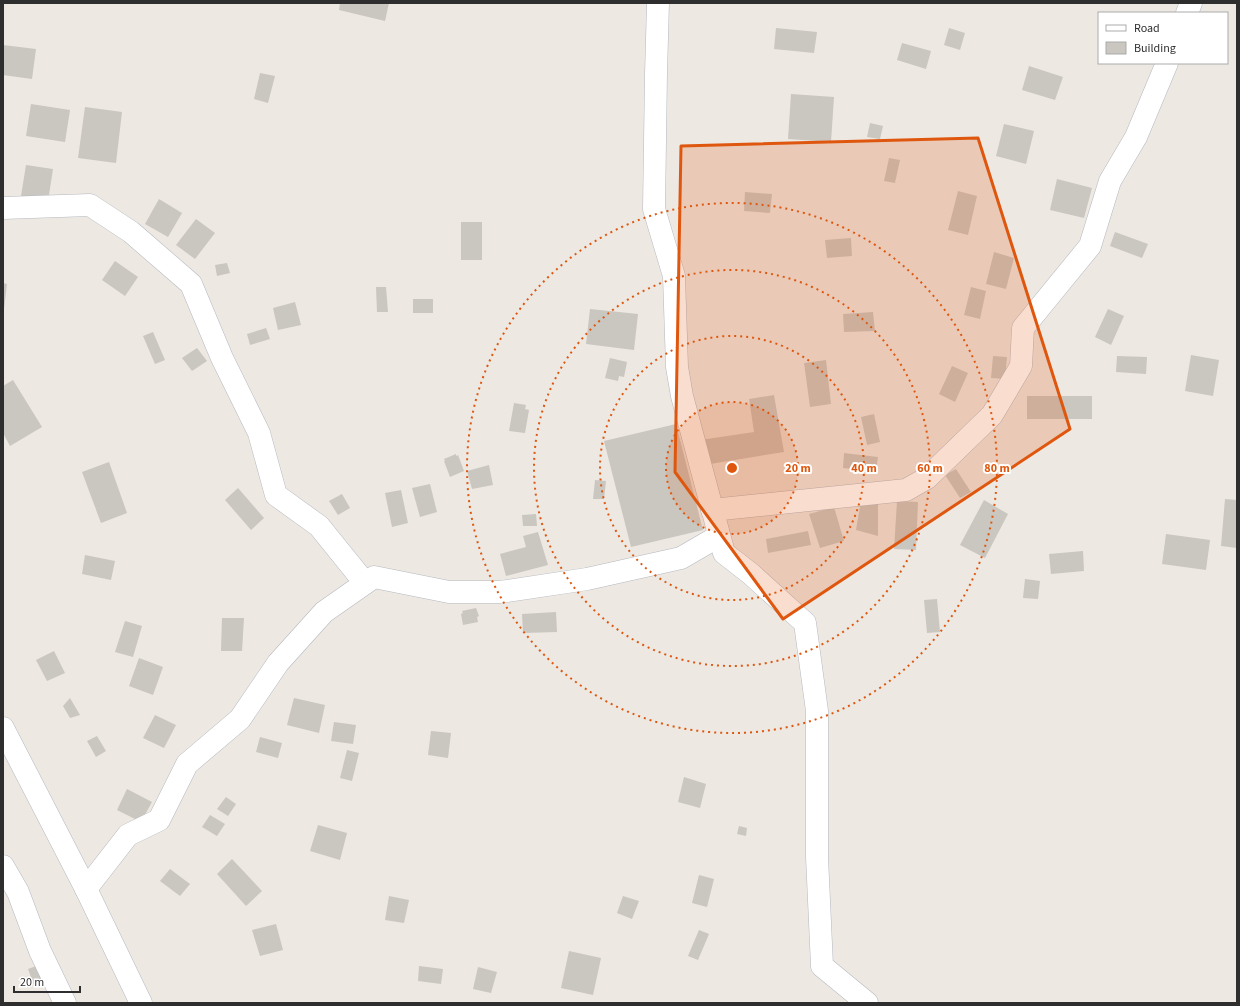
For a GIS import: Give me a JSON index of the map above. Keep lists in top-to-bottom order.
{
  "legend": ["Road", "Building"],
  "scale_bar": "20 m",
  "rings": [
    "20 m",
    "40 m",
    "60 m",
    "80 m"
  ]
}
